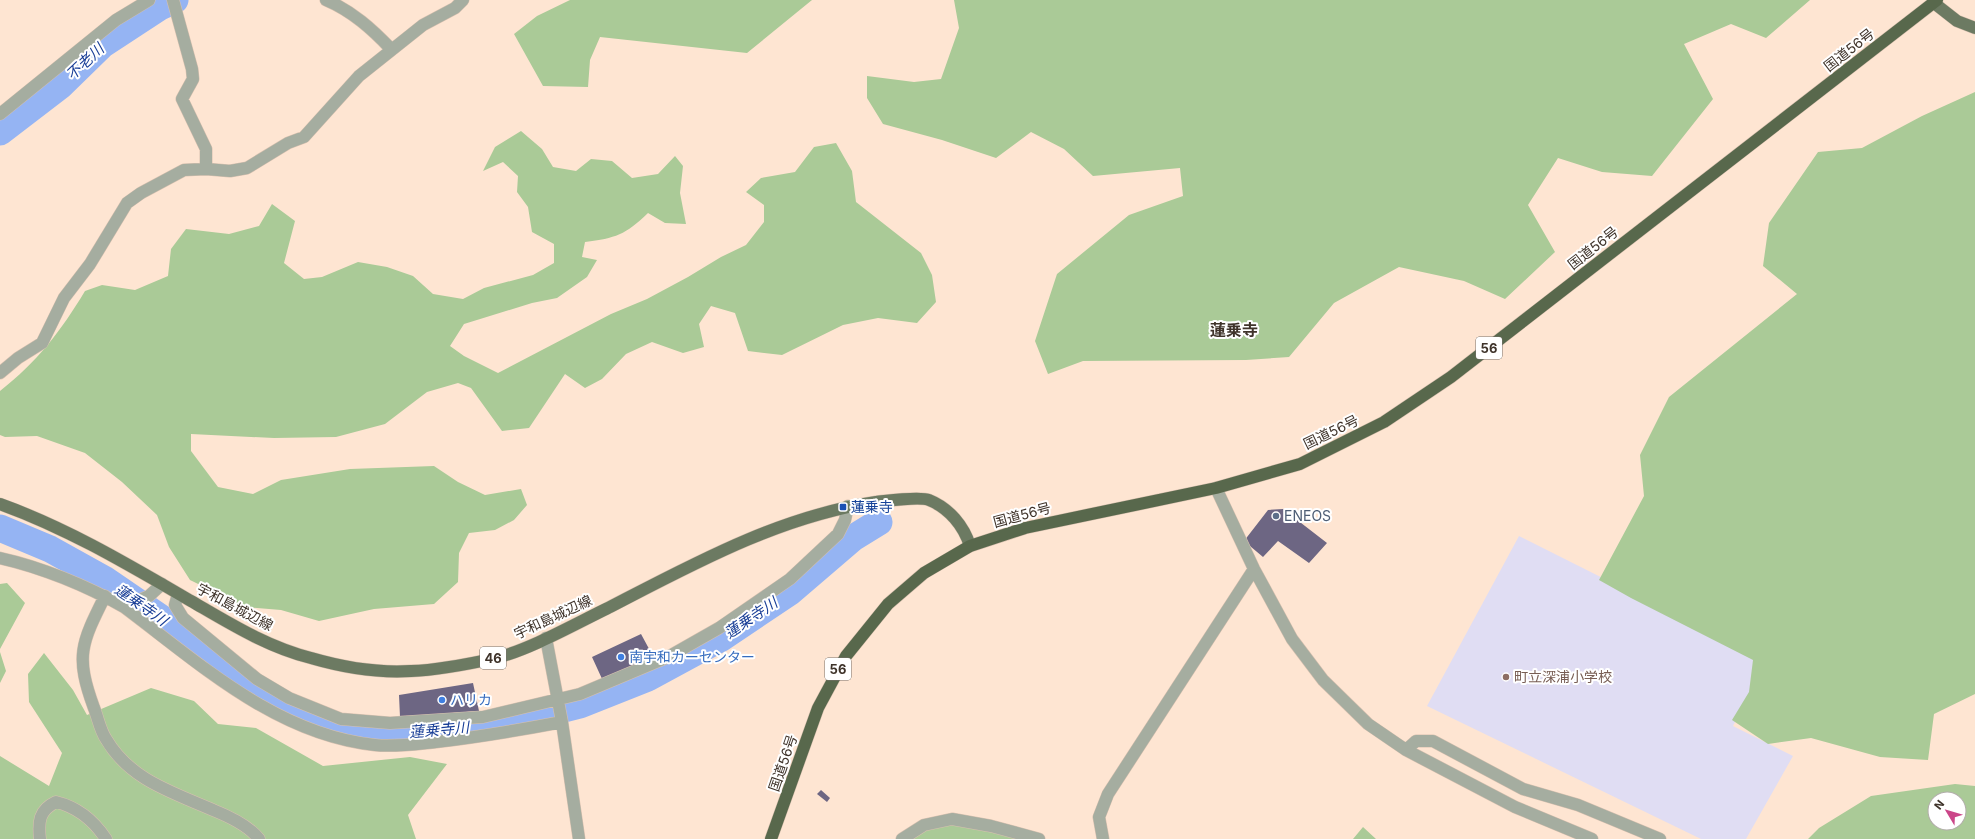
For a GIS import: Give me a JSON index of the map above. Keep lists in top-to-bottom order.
{
  "streets": {
    "highway": ["国道56号", "56"],
    "main road": ["宇和島城辺線", "46"]
  },
  "crossings": [
    ["国道56号", "宇和島城辺線"]
  ],
  "districts": ["蓮乗寺"],
  "water": ["不老川", "蓮乗寺川"],
  "places": {
    "transit": ["蓮乗寺"],
    "other": [
      "ENEOS",
      "南宇和カーセンター",
      "町立深浦小学校",
      "ハリカ"
    ]
  },
  "north": "top left"
}
